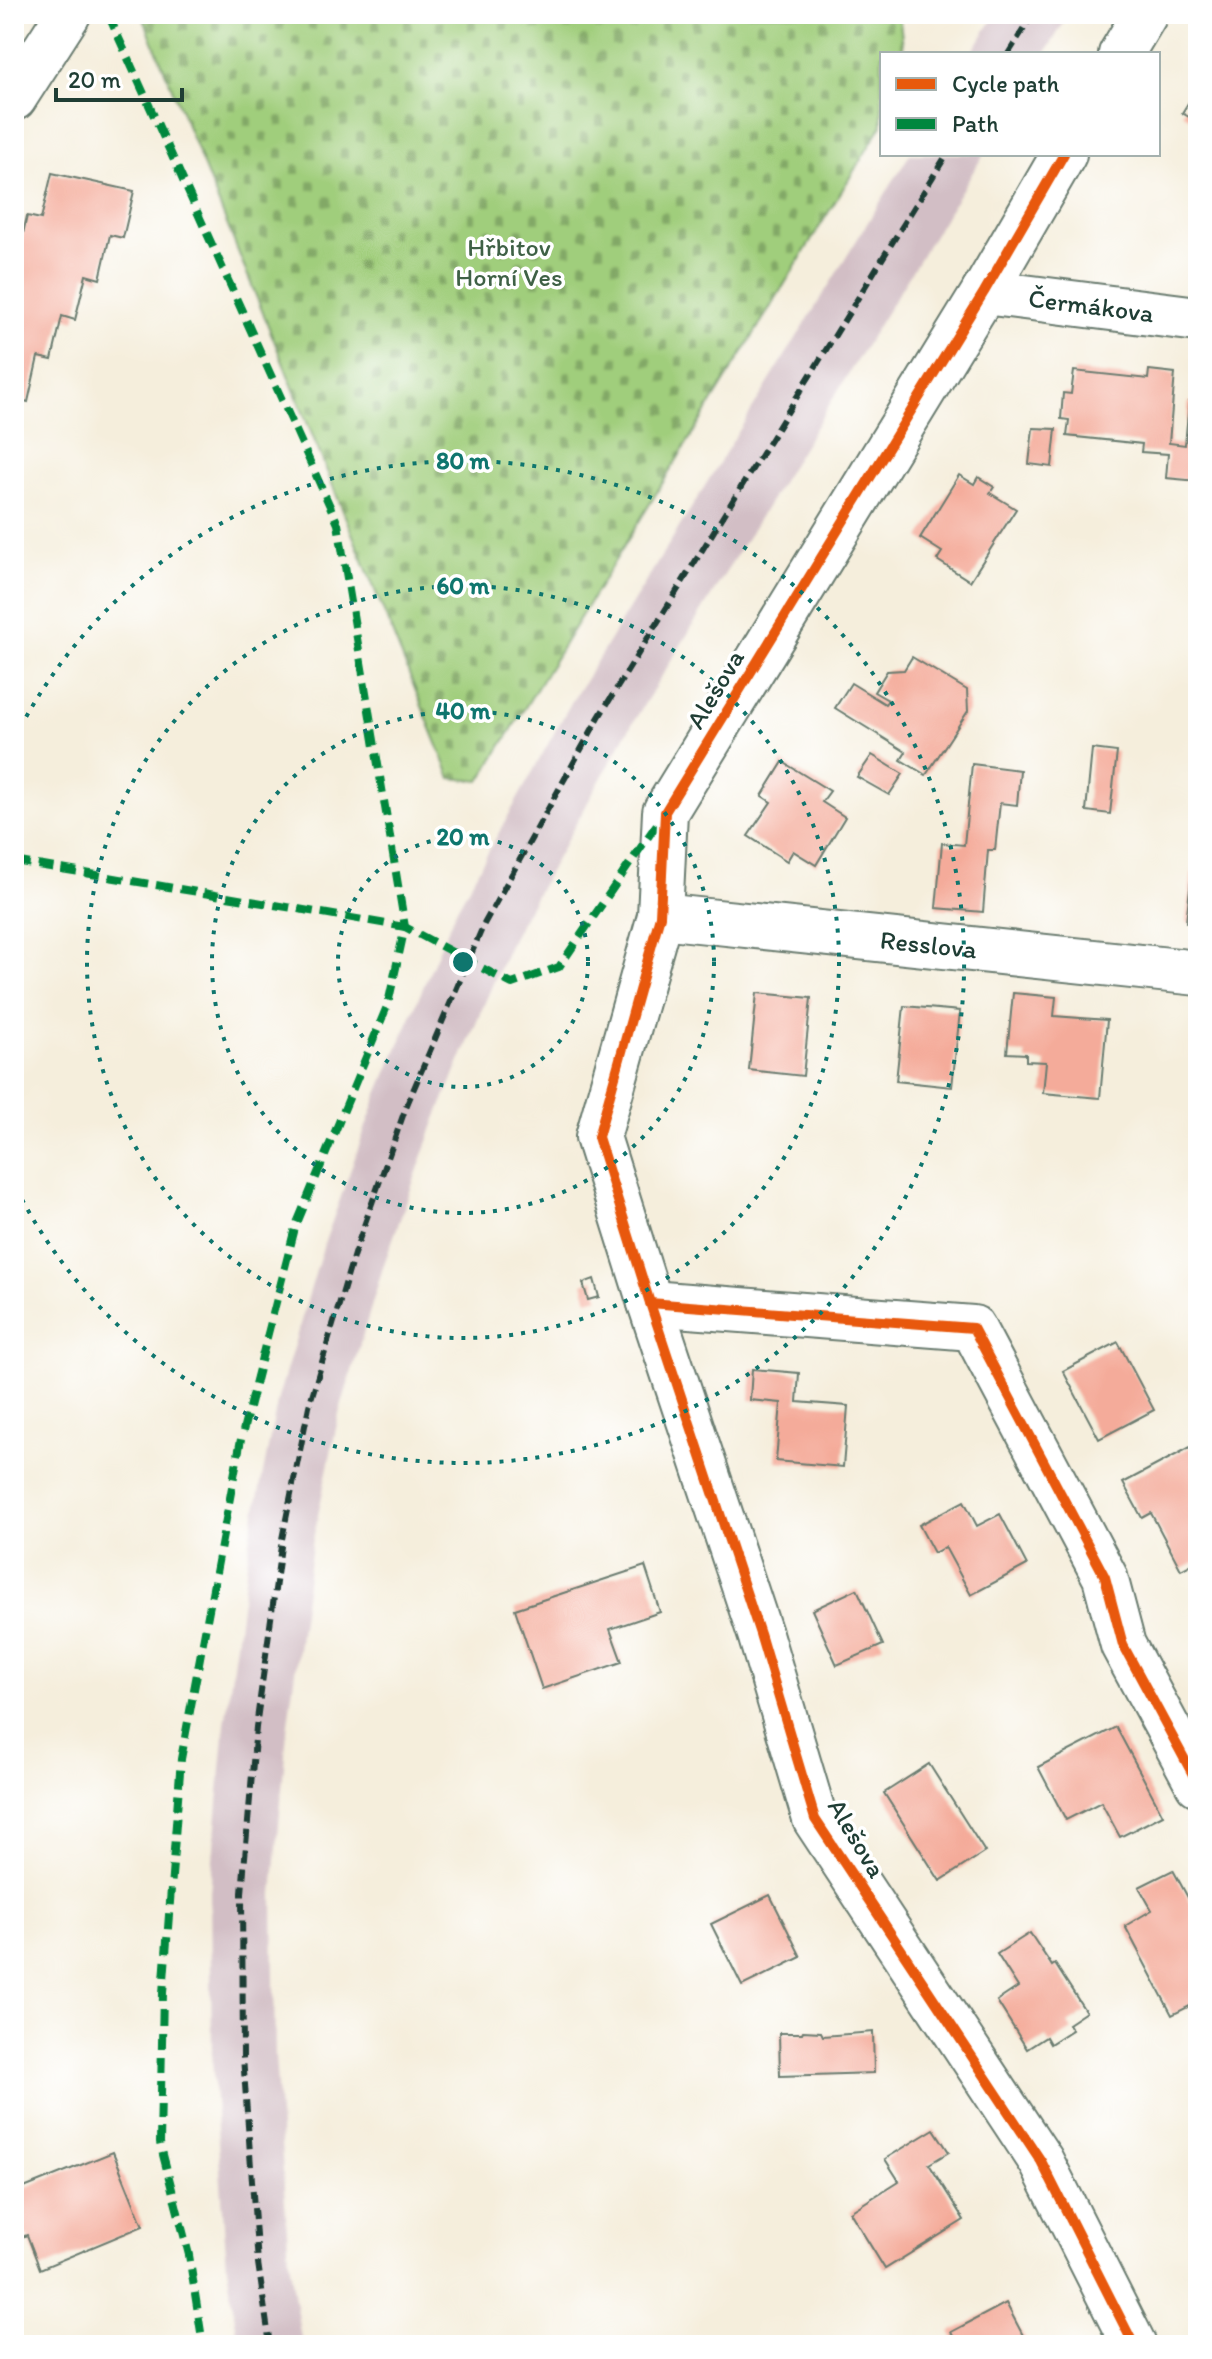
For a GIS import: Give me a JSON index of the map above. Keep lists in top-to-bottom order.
{
  "streets": {
    "street": ["Čermákova", "Alešova", "Resslova"]
  },
  "crossings": [
    ["Čermákova", "Alešova"],
    ["Alešova", "Resslova"]
  ],
  "parks": ["Hřbitov Horní Ves"],
  "legend": ["Cycle path", "Path"],
  "scale_bar": "20 m",
  "rings": [
    "80 m",
    "60 m",
    "40 m",
    "20 m"
  ]
}
